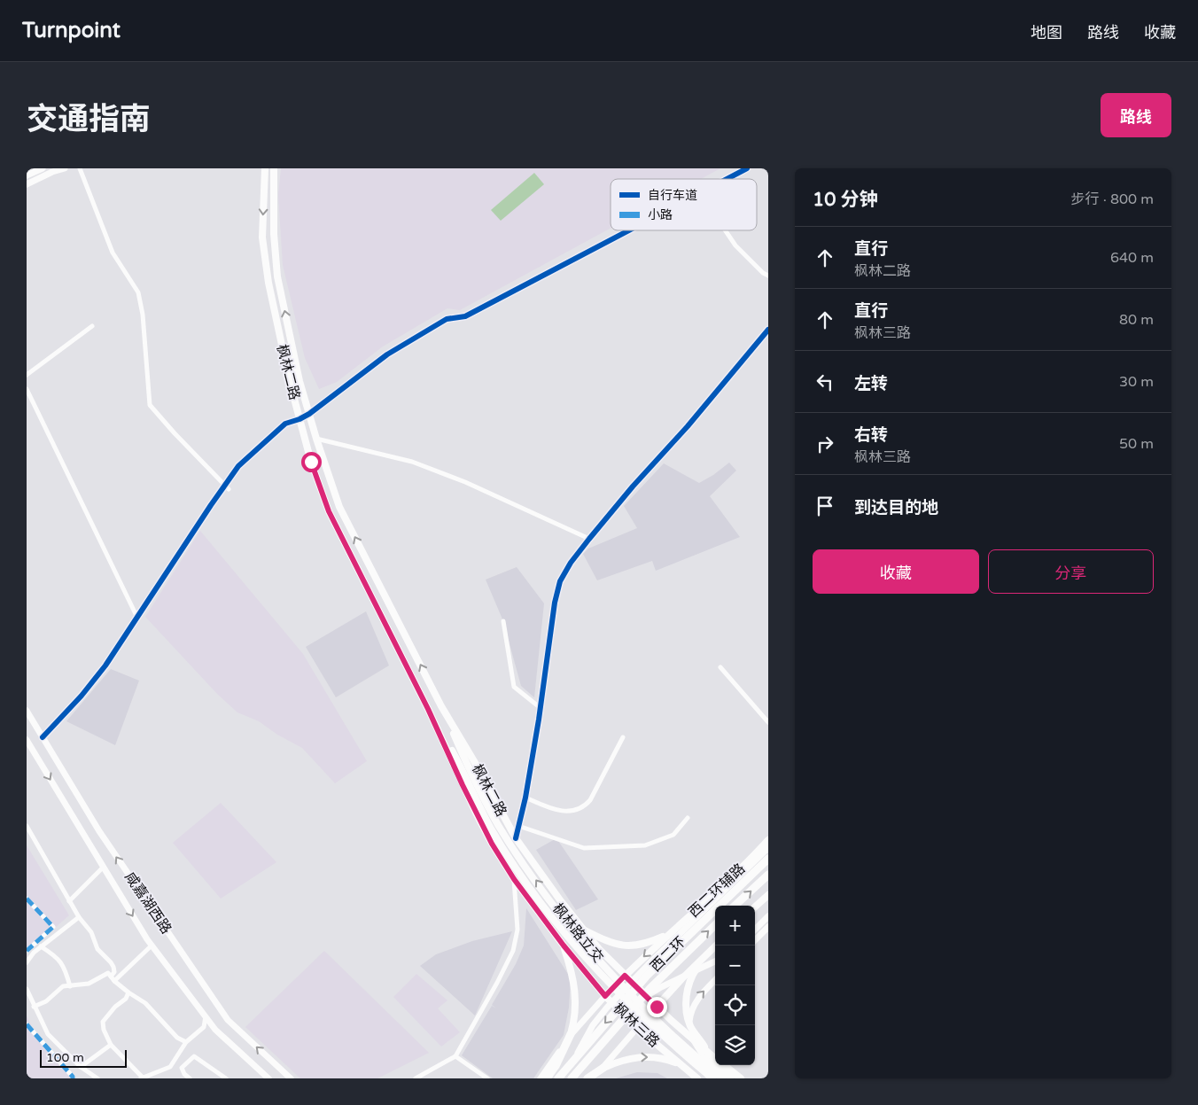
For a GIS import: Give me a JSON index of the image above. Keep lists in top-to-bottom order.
{
  "streets": {
    "highway": ["西二环"],
    "main road": [
      "枫林二路",
      "西二环辅路",
      "枫林路立交",
      "枫林三路"
    ],
    "street": ["咸嘉湖西路"]
  },
  "crossings": [
    ["枫林二路", "西二环辅路"],
    ["枫林二路", "枫林路立交"],
    ["枫林二路", "枫林三路"],
    ["西二环辅路", "枫林三路"]
  ],
  "legend": ["自行车道", "小路"],
  "scale_bar": "100 m",
  "page": {
    "header": "Turnpoint",
    "nav": ["地图", "路线", "收藏"],
    "title": "交通指南",
    "buttons": [
      "路线",
      ["收藏", "分享"]
    ],
    "heading": ["10 分钟", "步行 · 800 m"],
    "list": [
      ["直行", "枫林二路", "640 m"],
      ["直行", "枫林三路", "80 m"],
      ["左转", "30 m"],
      ["右转", "枫林三路", "50 m"],
      "到达目的地"
    ],
    "map_buttons": ["+", "−"],
    "scale": "100 m"
  }
}
